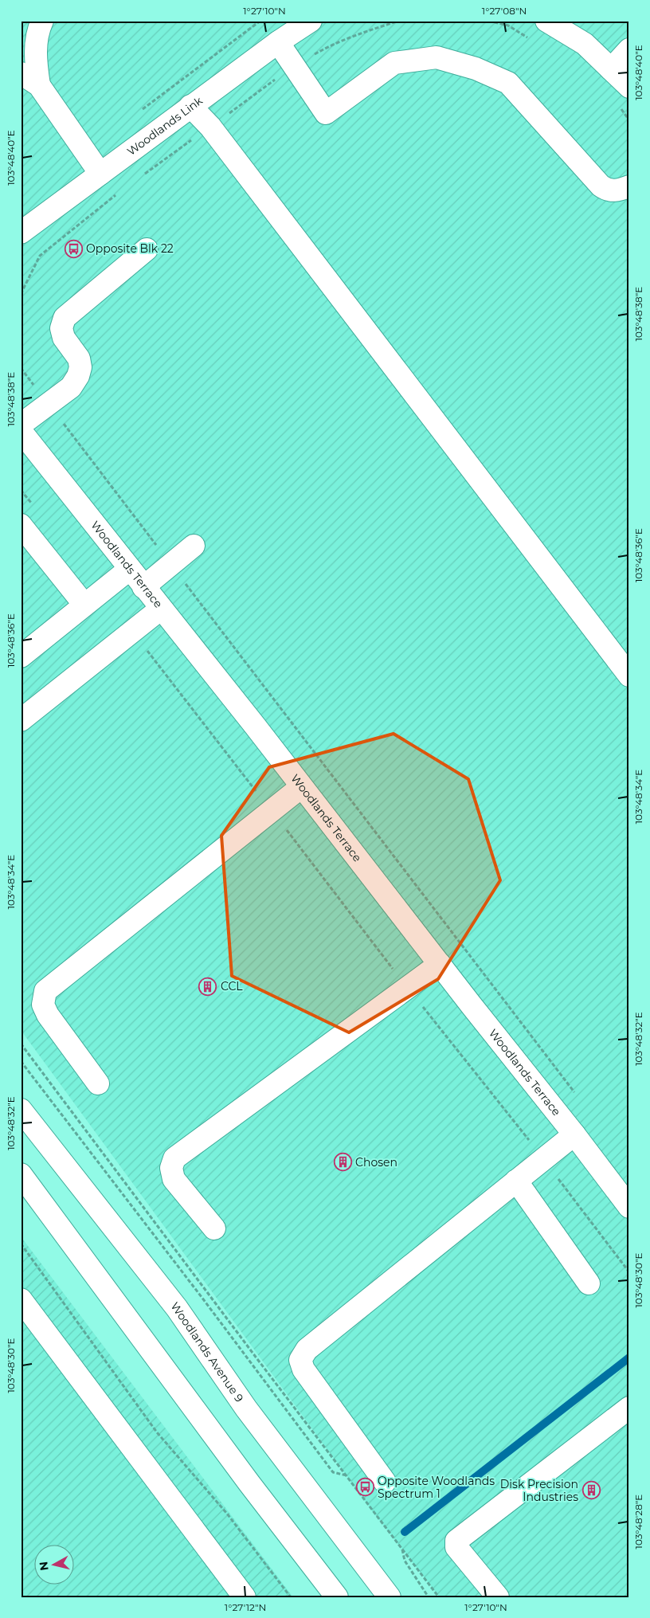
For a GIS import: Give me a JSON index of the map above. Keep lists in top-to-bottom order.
{
  "streets": {
    "street": ["Woodlands Link", "Woodlands Terrace", "Woodlands Avenue 9"]
  },
  "places": {
    "bus stop": ["Opposite Blk 22", "Opposite Woodlands Spectrum 1"],
    "building": ["CCL", "Chosen", "Disk Precision Industries"]
  },
  "north": "left",
  "coordinates": [
    "1°27'10\"N",
    "1°27'08\"N",
    "103°48'40\"E",
    "103°48'38\"E",
    "103°48'36\"E",
    "103°48'34\"E",
    "103°48'32\"E",
    "103°48'30\"E",
    "103°48'28\"E",
    "1°27'12\"N"
  ]
}
